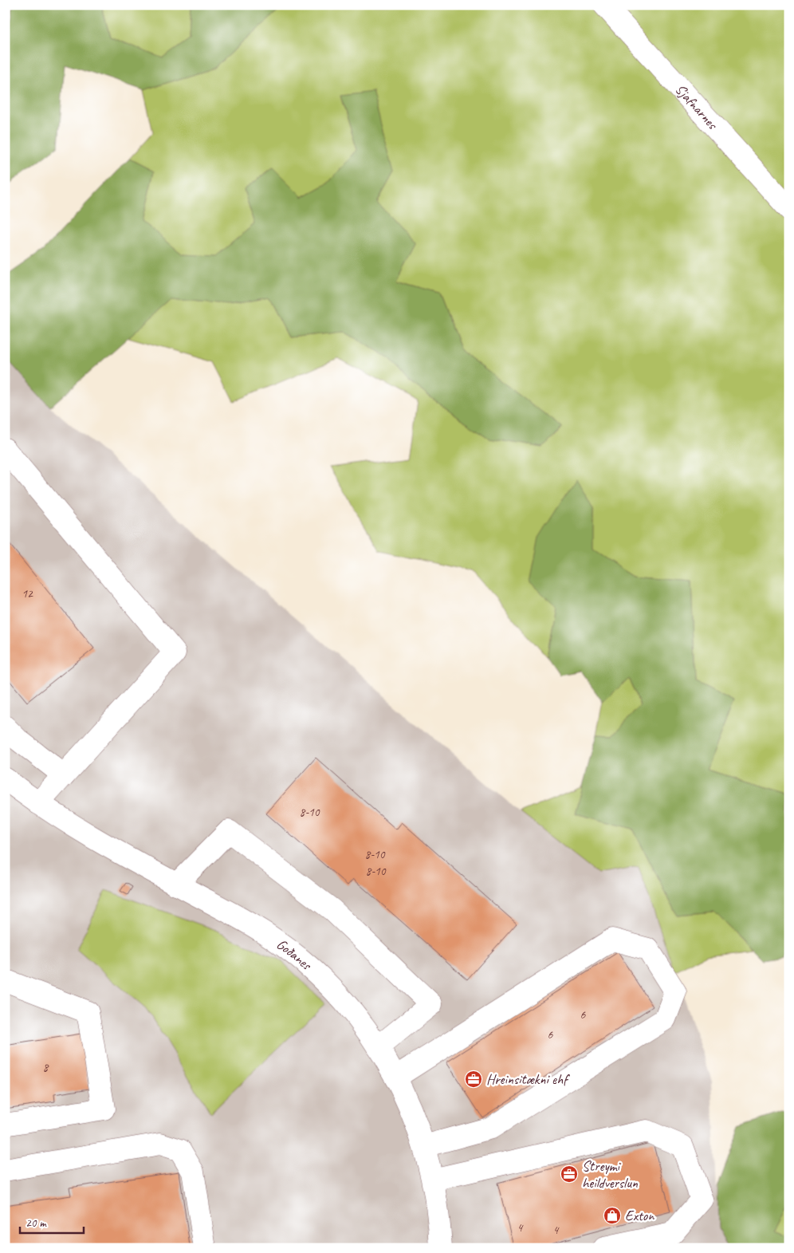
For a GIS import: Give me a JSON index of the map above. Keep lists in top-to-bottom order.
{
  "streets": {
    "street": ["Sjafnarnes", "Goðanes"]
  },
  "places": {
    "office": ["Hreinsitækni ehf", "Streymi heildverslun"],
    "shop": ["Exton"]
  },
  "house_numbers": [
    "12",
    "8-10",
    "8-10",
    "8-10",
    "6",
    "6",
    "8",
    "4",
    "4"
  ],
  "scale_bar": "20 m"
}
